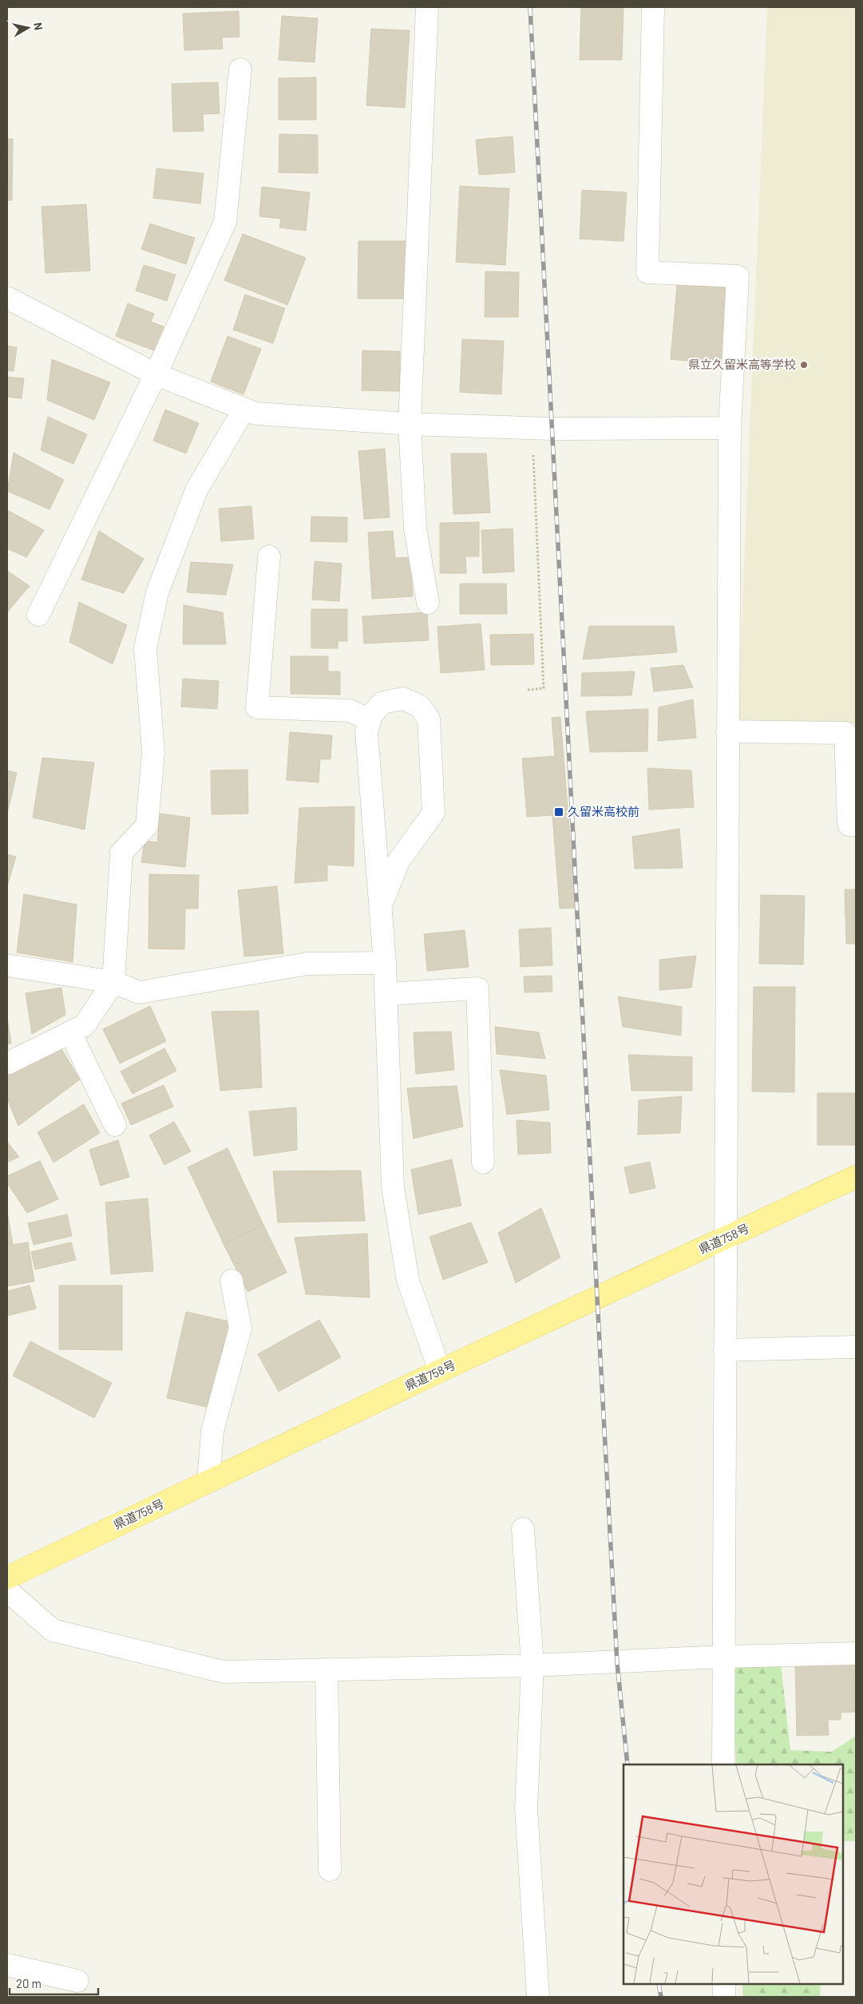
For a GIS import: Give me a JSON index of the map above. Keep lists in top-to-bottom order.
{
  "streets": {
    "main road": ["県道758号"]
  },
  "places": {
    "other": ["県立久留米高等学校"],
    "transit": ["久留米高校前"]
  },
  "scale_bar": "20 m",
  "north": "right"
}
